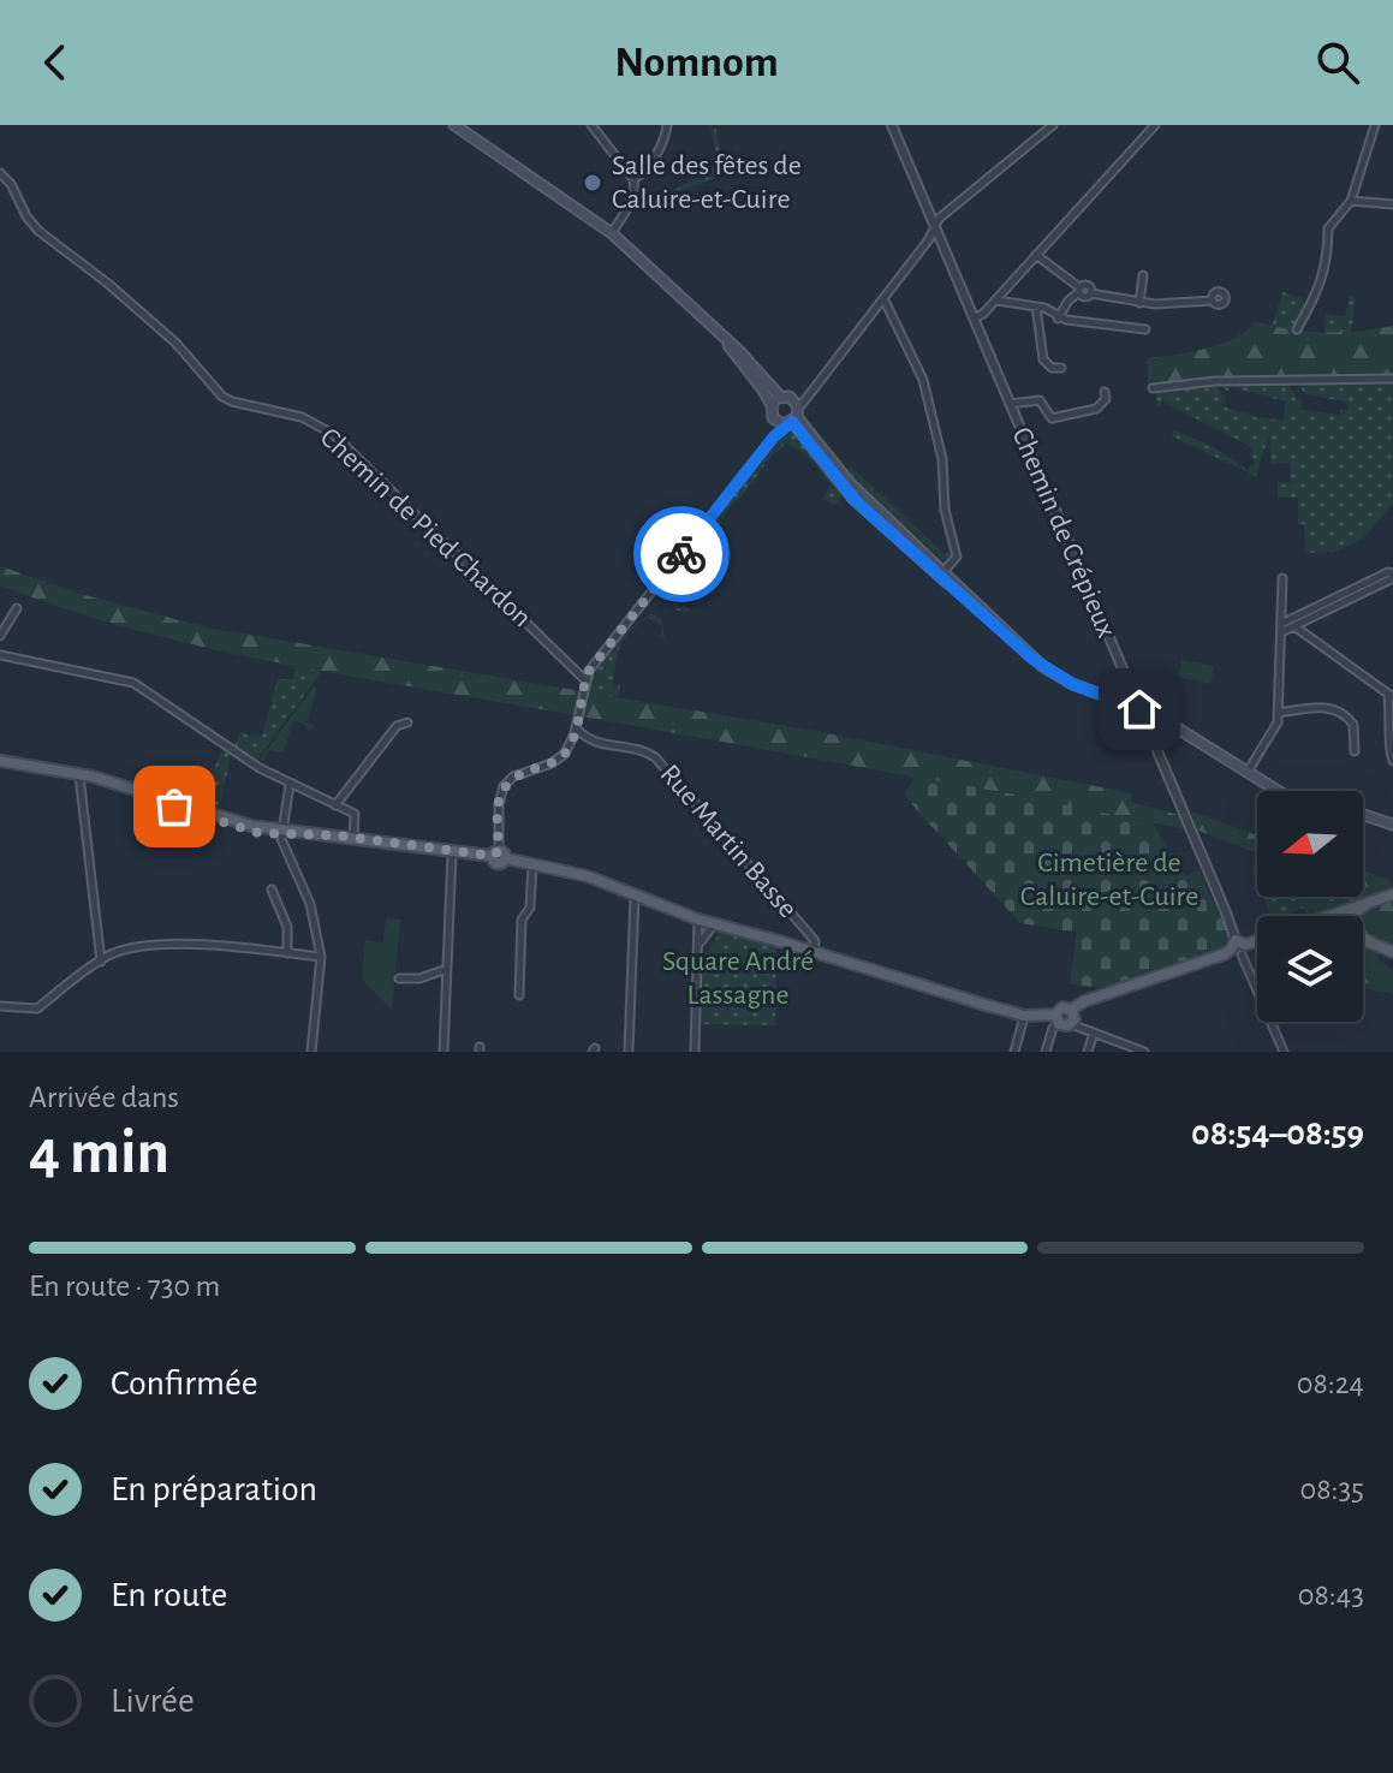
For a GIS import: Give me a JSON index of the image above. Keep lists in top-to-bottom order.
{
  "streets": {
    "street": ["Chemin de Pied Chardon", "Chemin de Crépieux", "Rue Martin Basse"]
  },
  "parks": ["Cimetière de Caluire-et-Cuire", "Square André Lassagne"],
  "places": ["Salle des fêtes de Caluire-et-Cuire"],
  "north": "left",
  "page": {
    "header": "Nomnom",
    "heading": ["4 min", "Arrivée dans", "08:54–08:59"],
    "bar": "En route · 730 m",
    "list": [
      ["Confirmée", "08:24"],
      ["En préparation", "08:35"],
      ["En route", "08:43"],
      "Livrée"
    ]
  }
}
